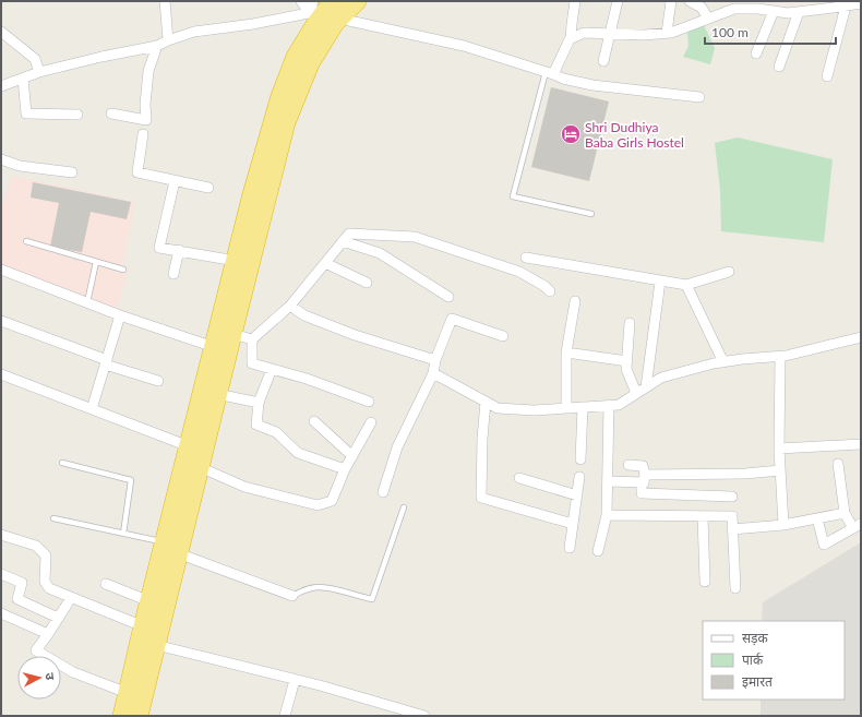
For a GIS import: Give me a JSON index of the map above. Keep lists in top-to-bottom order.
{
  "places": {
    "hotel": ["Shri Dudhiya Baba Girls Hostel"]
  },
  "legend": ["सड़क", "पार्क", "इमारत"],
  "scale_bar": "100 m",
  "north": "right"
}
